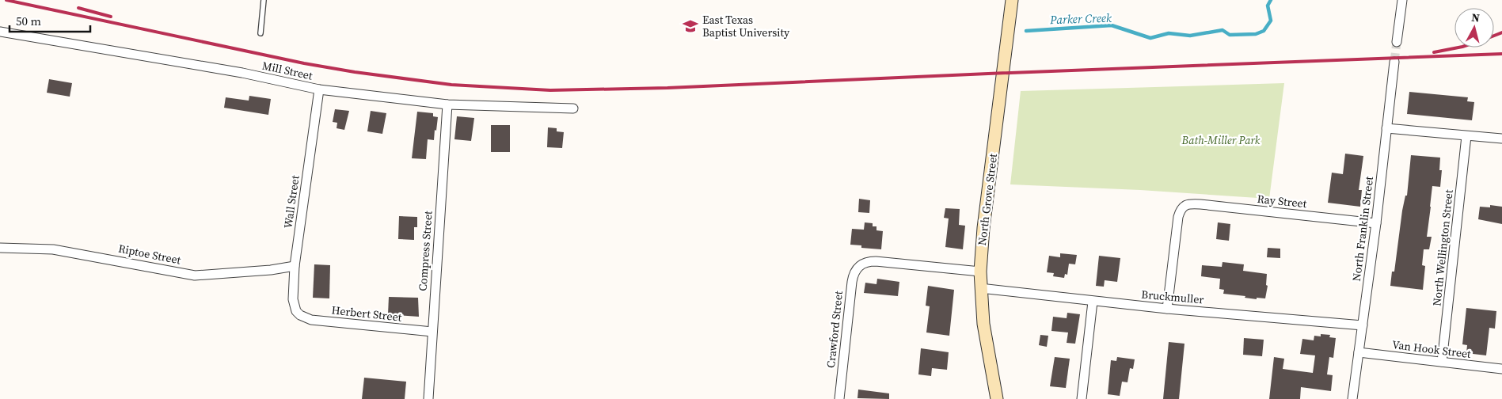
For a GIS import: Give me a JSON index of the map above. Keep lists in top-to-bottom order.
{
  "streets": {
    "main road": ["North Grove Street"],
    "street": [
      "Mill Street",
      "Ray Street",
      "Wall Street",
      "North Franklin Street",
      "North Wellington Street",
      "Compress Street",
      "Riptoe Street",
      "Bruckmuller",
      "Herbert Street",
      "Crawford Street",
      "Van Hook Street"
    ]
  },
  "crossings": [
    ["Mill Street", "Wall Street"],
    ["Mill Street", "Compress Street"],
    ["North Grove Street", "Bruckmuller"],
    ["North Grove Street", "Crawford Street"],
    ["Ray Street", "North Franklin Street"],
    ["Ray Street", "Bruckmuller"],
    ["Wall Street", "Riptoe Street"],
    ["Wall Street", "Herbert Street"],
    ["North Franklin Street", "Bruckmuller"],
    ["North Franklin Street", "Van Hook Street"],
    ["North Wellington Street", "Van Hook Street"],
    ["Compress Street", "Herbert Street"]
  ],
  "water": ["Parker Creek"],
  "parks": ["Bath-Miller Park"],
  "places": {
    "school or university": ["East Texas Baptist University"]
  },
  "scale_bar": "50 m",
  "north": "top"
}
